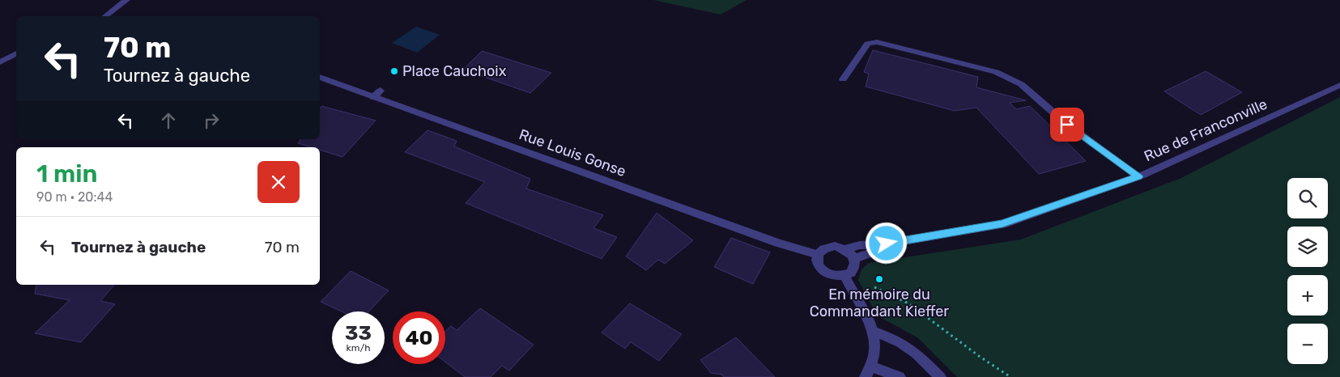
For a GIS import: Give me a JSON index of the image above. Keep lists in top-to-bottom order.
{
  "streets": {
    "street": ["Rue de Franconville", "Rue Louis Gonse"]
  },
  "crossings": [
    ["Rue de Franconville", "Rue Louis Gonse"]
  ],
  "places": ["Place Cauchoix", "En mémoire du Commandant Kieffer"],
  "page": {
    "turn": ["70 m", "Tournez à gauche"],
    "heading": ["1 min", "90 m · 20:44"],
    "map_buttons": ["+", "−"],
    "list": [
      {
        "name": "Tournez à gauche",
        "value": "70 m"
      }
    ],
    "speed": "33 km/h",
    "limit": "40"
  }
}
